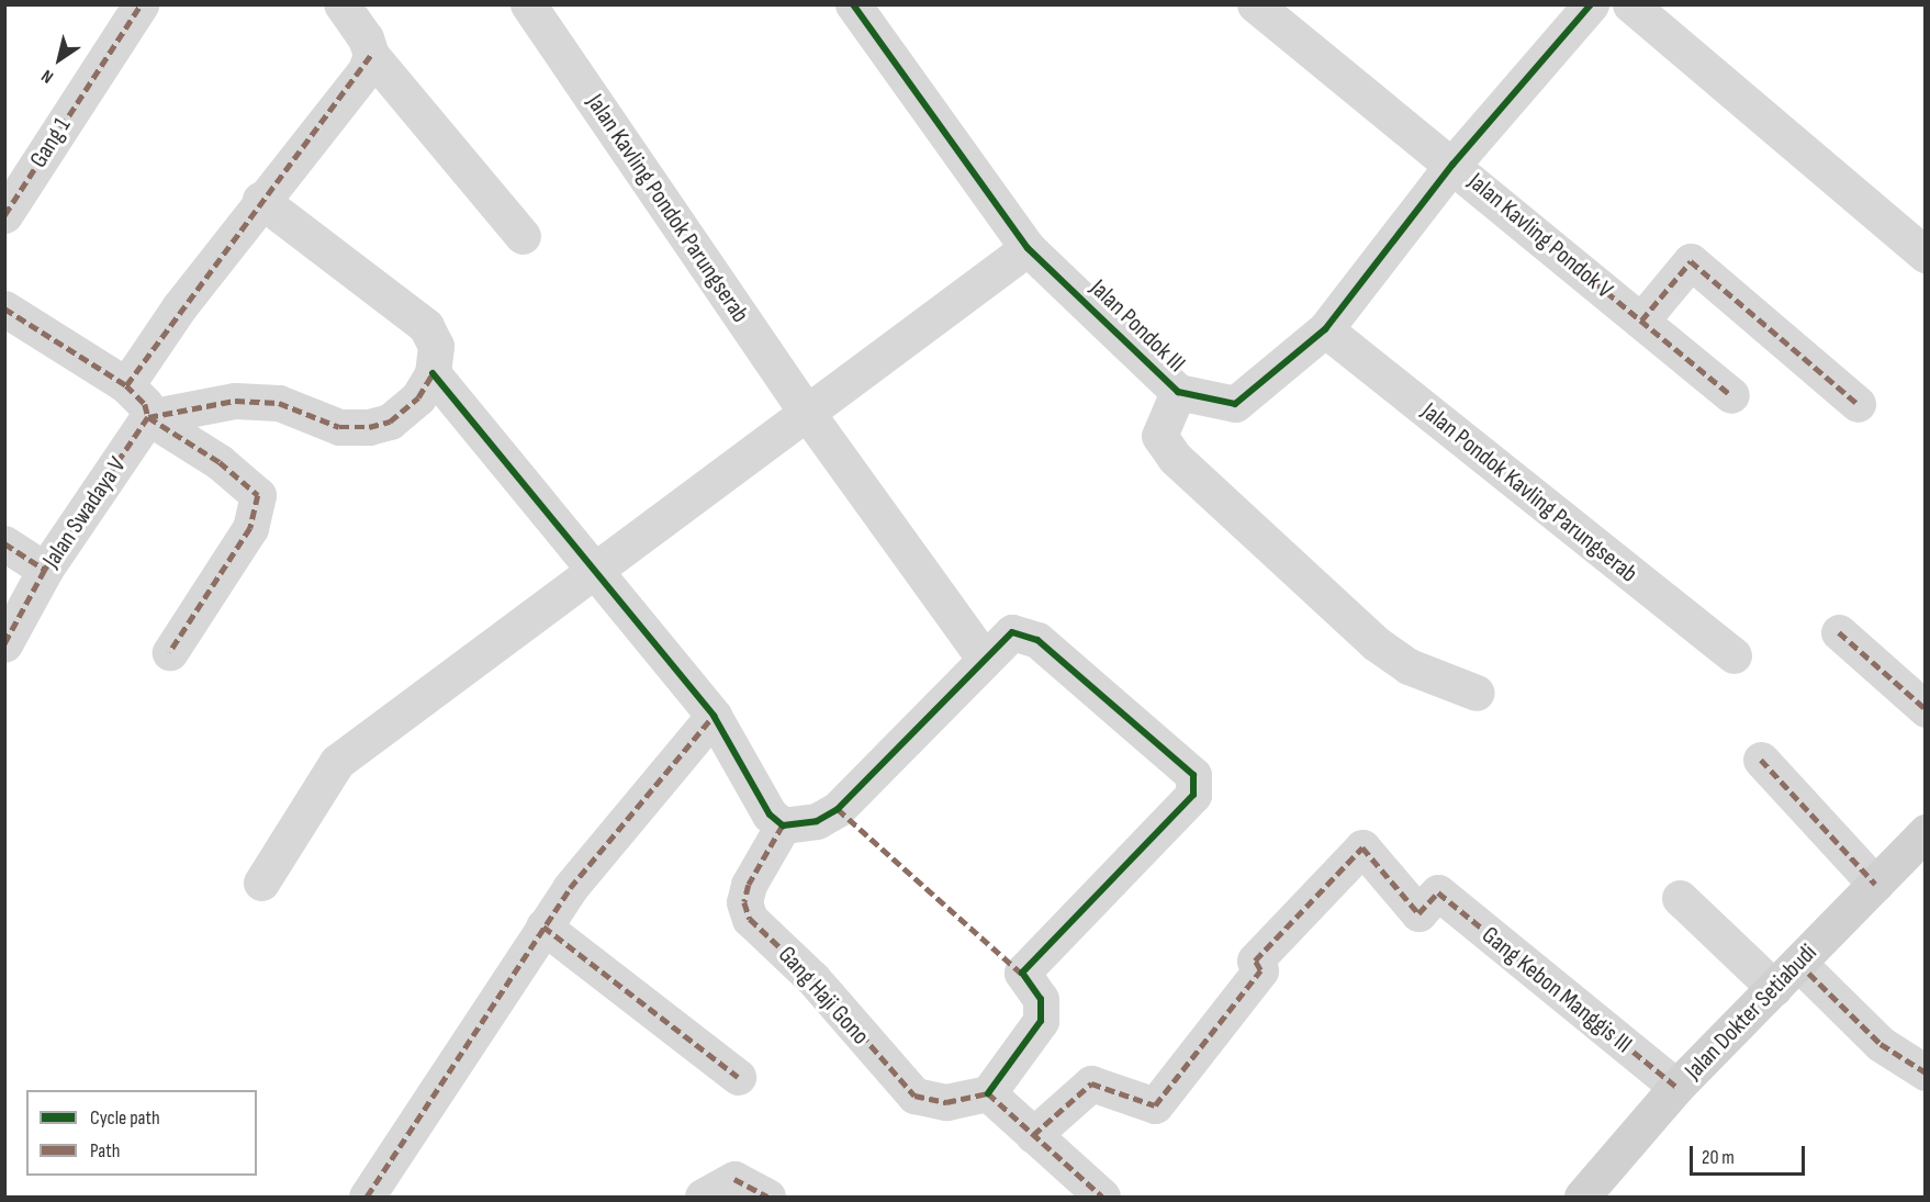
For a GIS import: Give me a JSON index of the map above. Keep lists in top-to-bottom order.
{
  "streets": {
    "street": [
      "Gang 1",
      "Jalan Kavling Pondok Parungserab",
      "Jalan Kavling Pondok V",
      "Jalan Pondok III",
      "Jalan Pondok Kavling Parungserab",
      "Jalan Swadaya V",
      "Gang Kebon Manggis III",
      "Gang Haji Gono",
      "Jalan Dokter Setiabudi"
    ]
  },
  "crossings": [
    ["Jalan Kavling Pondok V", "Jalan Pondok III"],
    ["Jalan Pondok III", "Jalan Pondok Kavling Parungserab"],
    ["Gang Kebon Manggis III", "Jalan Dokter Setiabudi"]
  ],
  "legend": ["Cycle path", "Path"],
  "scale_bar": "20 m",
  "north": "bottom left"
}
